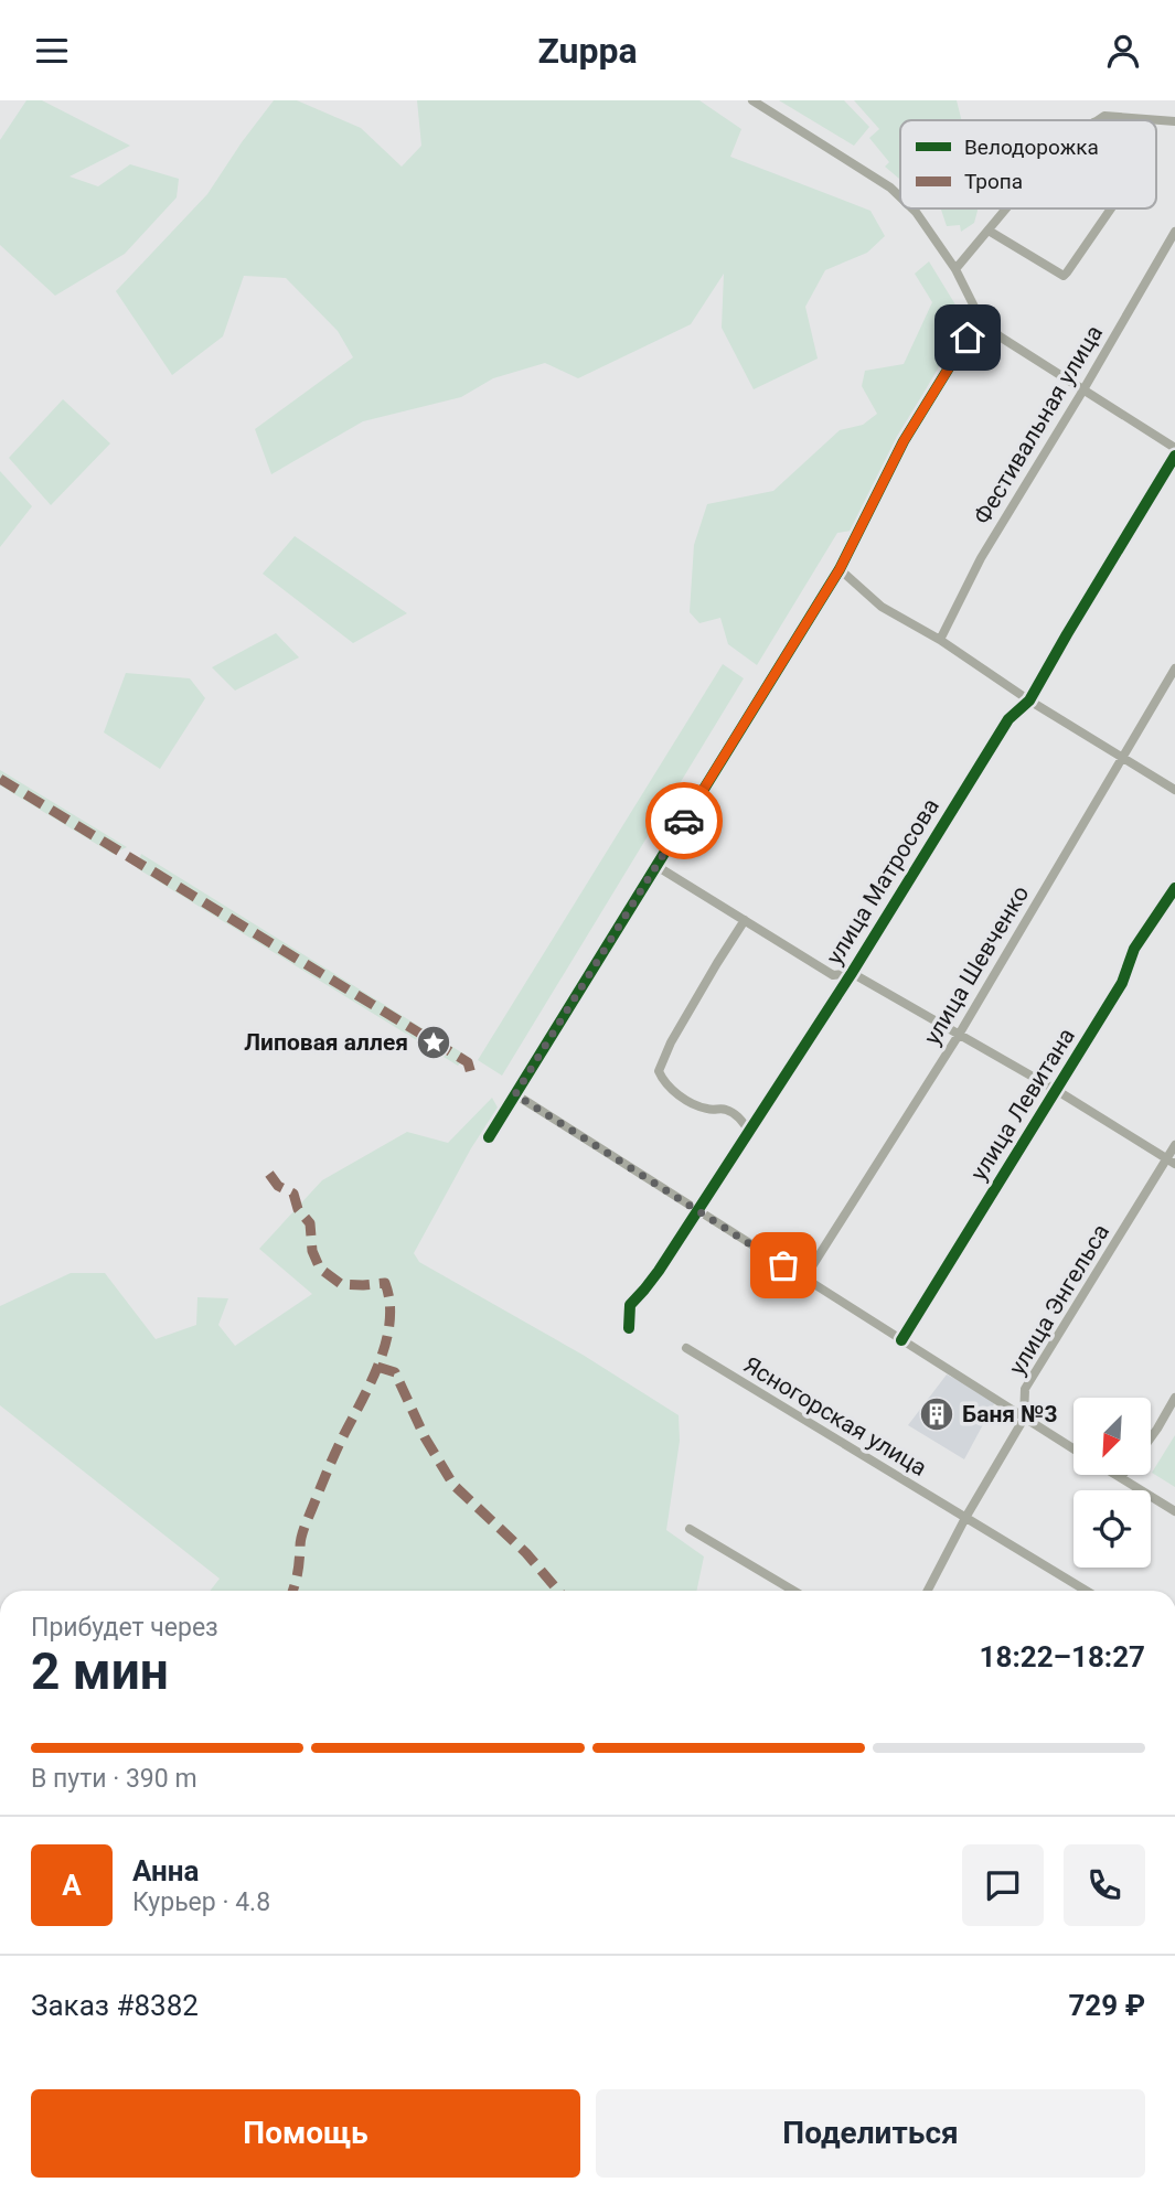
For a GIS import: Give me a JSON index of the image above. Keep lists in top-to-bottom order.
{
  "streets": {
    "street": [
      "Фестивальная улица",
      "улица Матросова",
      "улица Шевченко",
      "улица Левитана",
      "улица Энгельса",
      "Ясногорская улица"
    ]
  },
  "crossings": [
    ["улица Энгельса", "Ясногорская улица"]
  ],
  "places": {
    "place": ["Липовая аллея"],
    "building": ["Баня №3"]
  },
  "legend": ["Велодорожка", "Тропа"],
  "north": "bottom left",
  "page": {
    "header": "Zuppa",
    "heading": ["2 мин", "Прибудет через", "18:22–18:27"],
    "panel": [
      "Анна",
      "Курьер · 4.8",
      "Заказ #8382",
      "729 ₽"
    ],
    "bar": "В пути · 390 m",
    "round": "А",
    "buttons": ["Помощь", "Поделиться"]
  }
}
